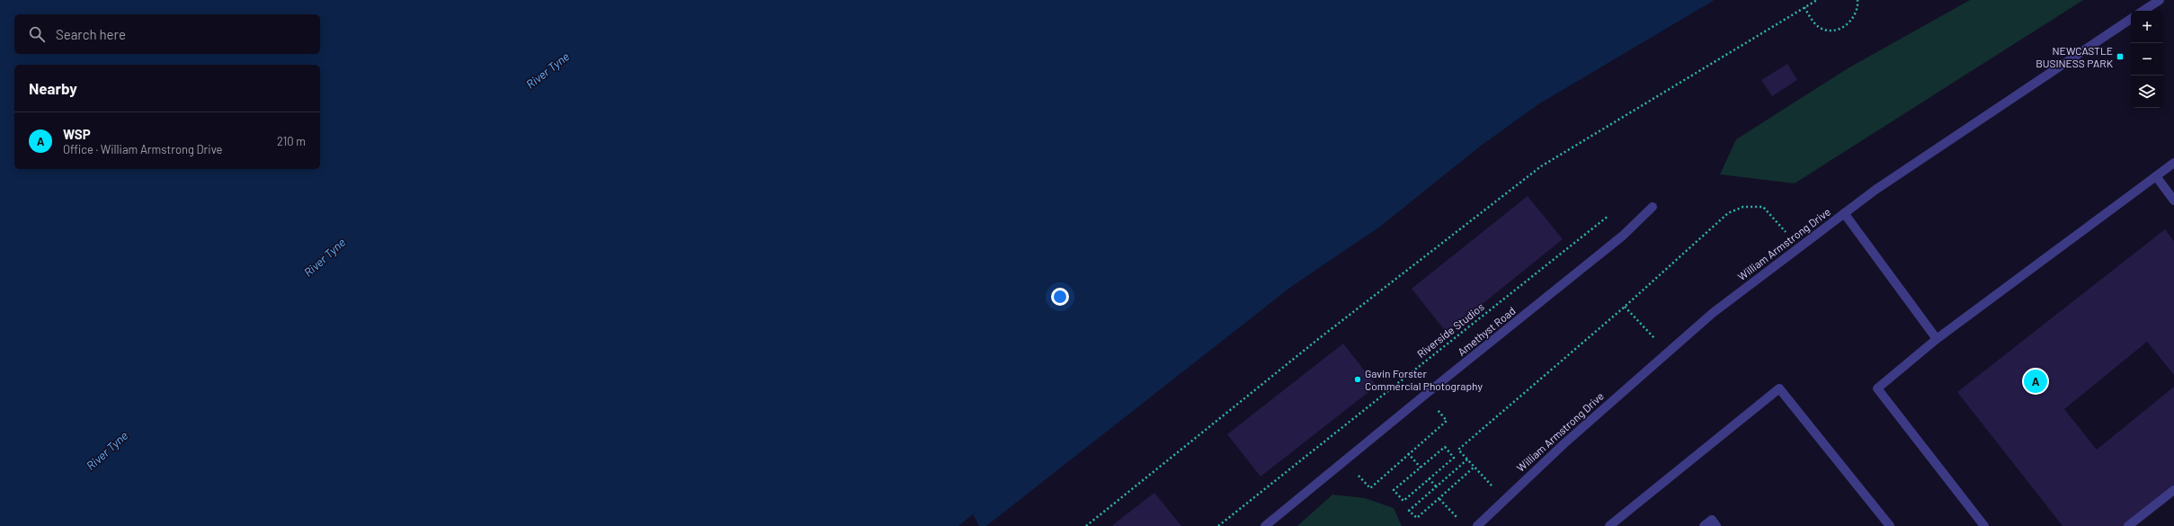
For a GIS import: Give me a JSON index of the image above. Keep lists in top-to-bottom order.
{
  "streets": {
    "street": ["William Armstrong Drive", "Amethyst Road"],
    "path": ["Riverside Studios"]
  },
  "water": ["River Tyne"],
  "places": {
    "transit": ["NEWCASTLE BUSINESS PARK"],
    "other": ["Gavin Forster Commercial Photography"]
  },
  "page": {
    "map_buttons": ["+", "−"],
    "search": "Search here",
    "heading": "Nearby",
    "list": [
      {
        "mark": "A",
        "name": "WSP",
        "note": "Office · William Armstrong Drive",
        "value": "210 m"
      }
    ],
    "pins": "A"
  }
}
